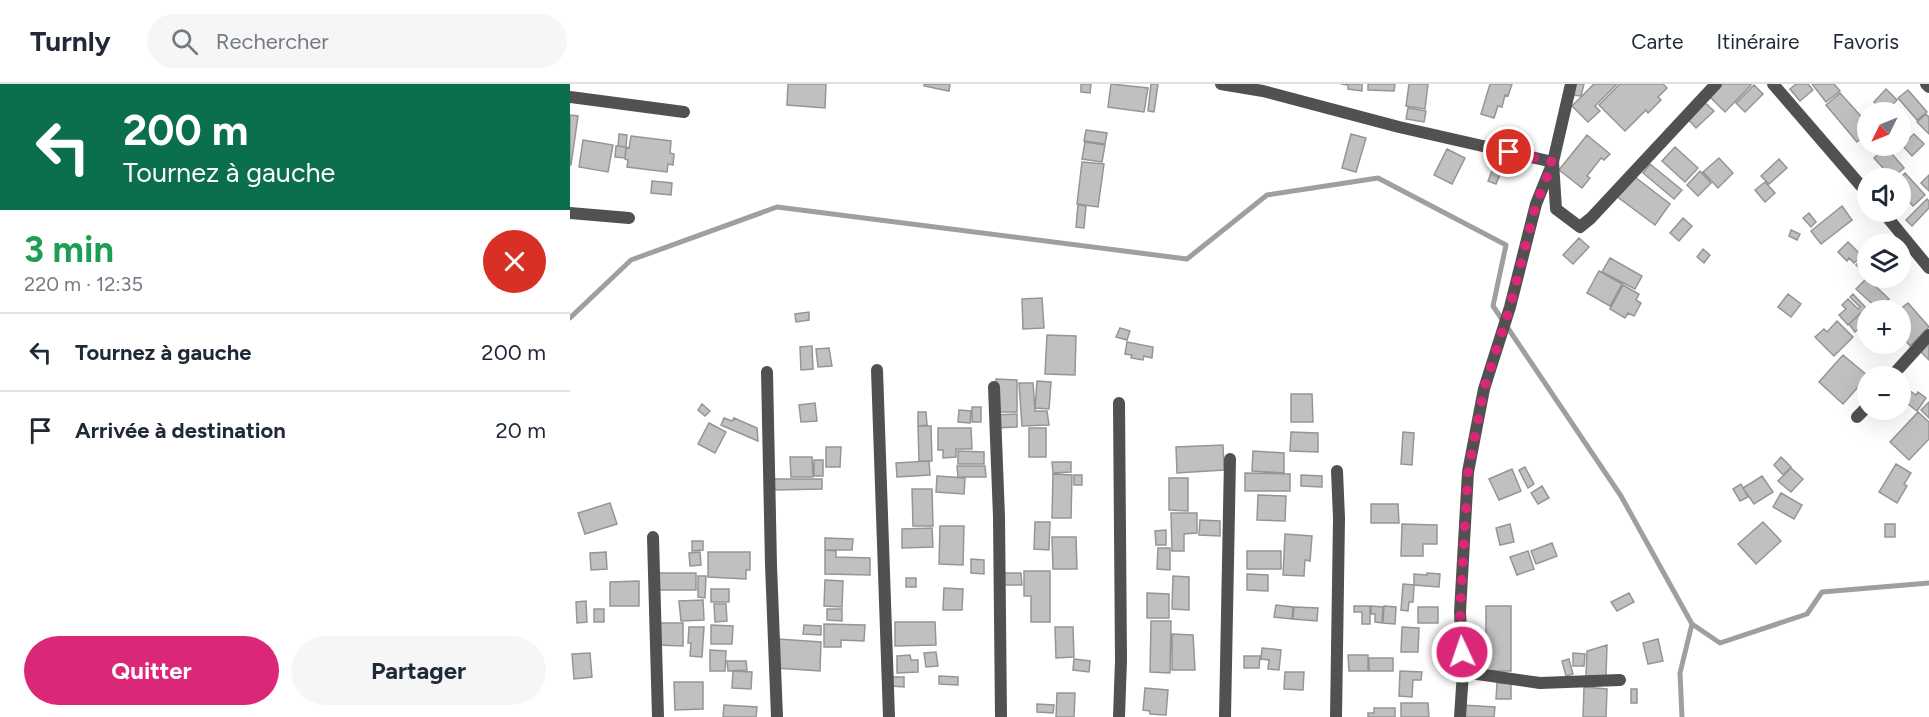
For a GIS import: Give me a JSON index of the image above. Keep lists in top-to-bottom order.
{
  "north": "bottom left",
  "page": {
    "header": "Turnly",
    "search": "Rechercher",
    "nav": ["Carte", "Itinéraire", "Favoris"],
    "turn": ["200 m", "Tournez à gauche"],
    "map_buttons": ["+", "−"],
    "heading": ["3 min", "220 m · 12:35"],
    "list": [
      {
        "name": "Tournez à gauche",
        "value": "200 m"
      },
      {
        "name": "Arrivée à destination",
        "value": "20 m"
      }
    ],
    "buttons": ["Quitter", "Partager"]
  }
}
